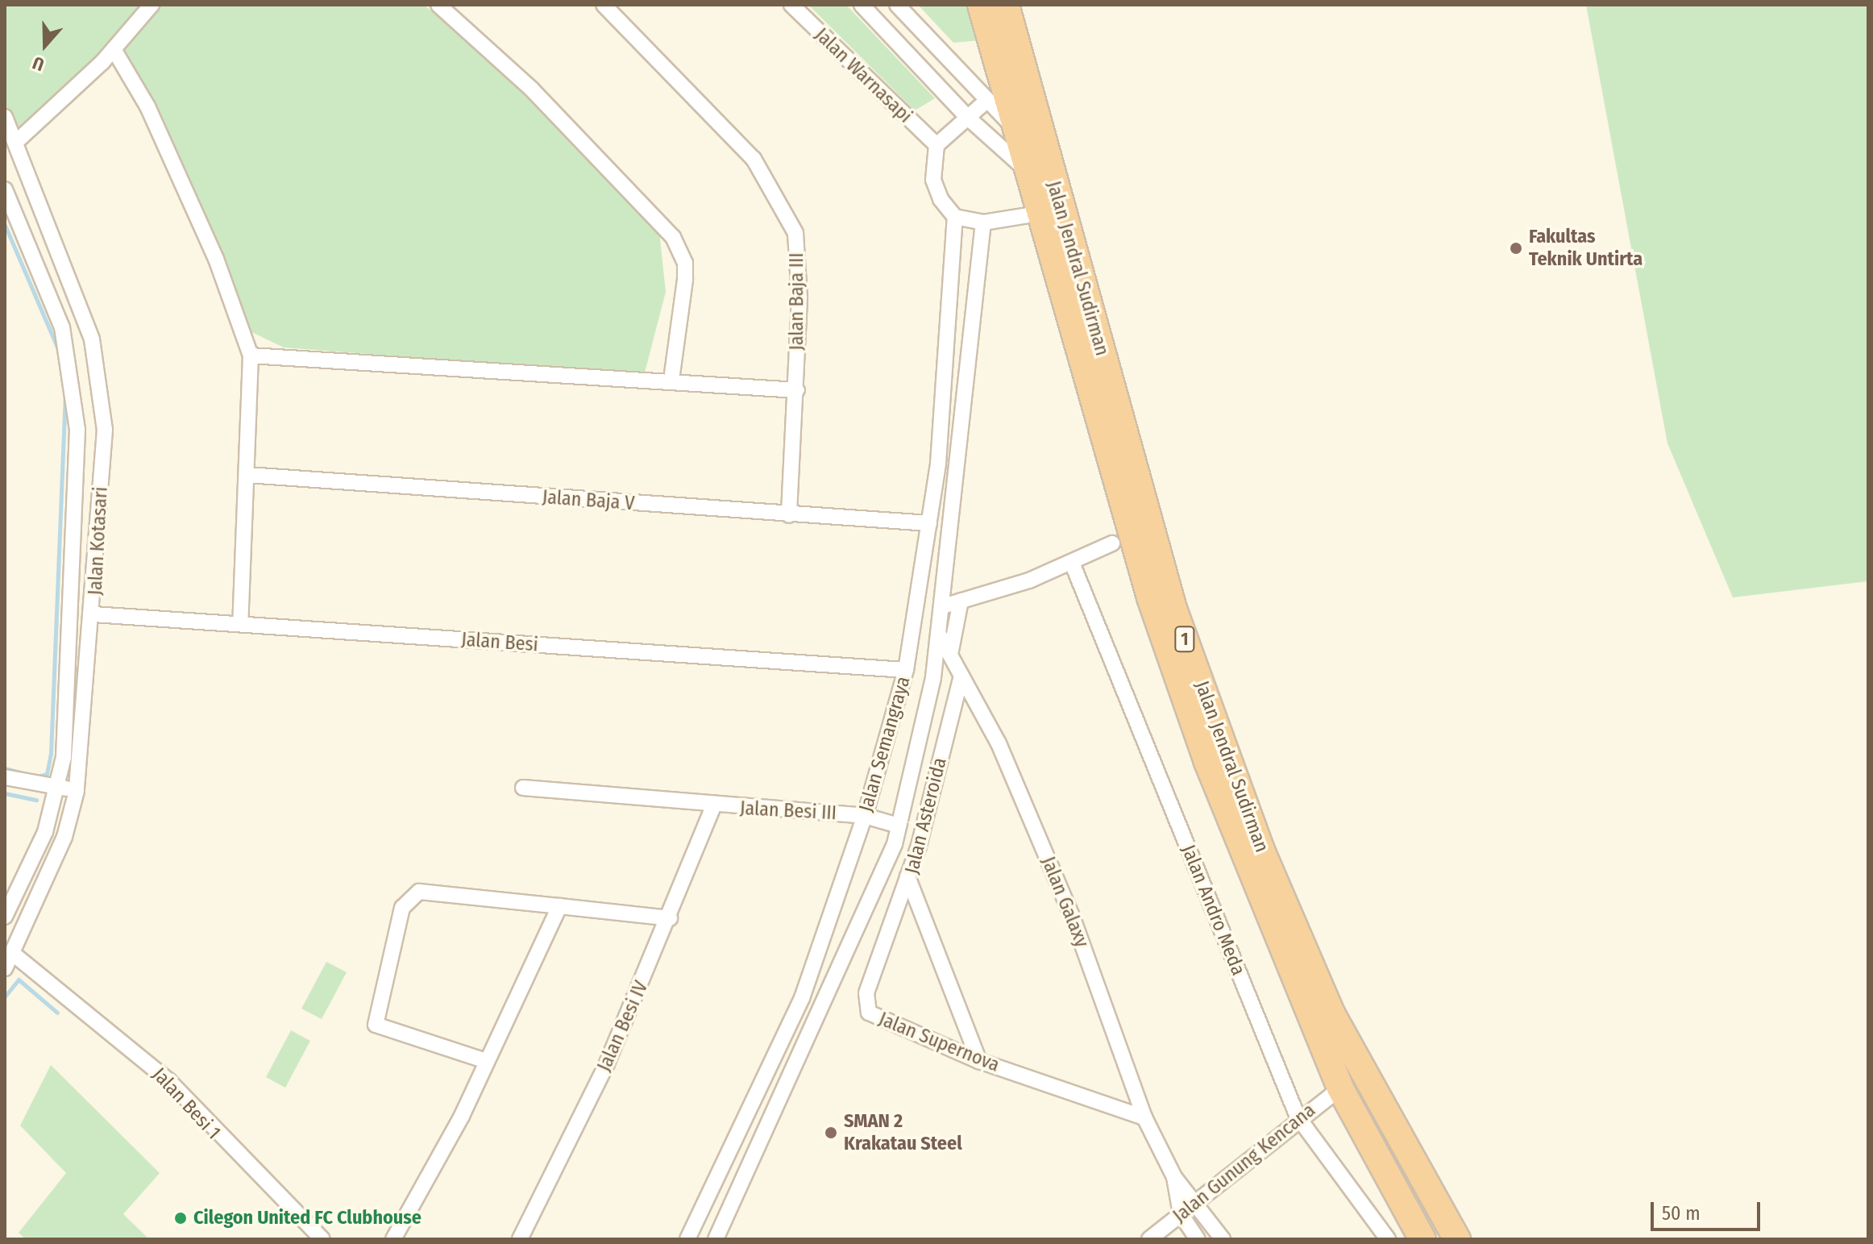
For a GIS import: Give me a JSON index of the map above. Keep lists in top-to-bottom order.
{
  "streets": {
    "highway": ["Jalan Jendral Sudirman", "1"],
    "street": [
      "Jalan Warnasapi",
      "Jalan Baja III",
      "Jalan Baja V",
      "Jalan Kotasari",
      "Jalan Besi",
      "Jalan Semangraya",
      "Jalan Besi III",
      "Jalan Asteroida",
      "Jalan Galaxy",
      "Jalan Andro Meda",
      "Jalan Besi IV",
      "Jalan Supernova",
      "Jalan Besi 1",
      "Jalan Gunung Kencana"
    ]
  },
  "crossings": [
    ["Jalan Jendral Sudirman", "1"],
    ["Jalan Baja III", "Jalan Baja V"],
    ["Jalan Baja V", "Jalan Semangraya"],
    ["Jalan Kotasari", "Jalan Besi"],
    ["Jalan Kotasari", "Jalan Besi 1"],
    ["1", "Jalan Gunung Kencana"],
    ["Jalan Besi", "Jalan Semangraya"],
    ["Jalan Semangraya", "Jalan Besi III"],
    ["Jalan Semangraya", "Jalan Galaxy"],
    ["Jalan Besi III", "Jalan Besi IV"],
    ["Jalan Asteroida", "Jalan Galaxy"],
    ["Jalan Asteroida", "Jalan Supernova"],
    ["Jalan Galaxy", "Jalan Supernova"],
    ["Jalan Galaxy", "Jalan Gunung Kencana"],
    ["Jalan Andro Meda", "Jalan Gunung Kencana"]
  ],
  "places": ["Fakultas Teknik Untirta", "SMAN 2 Krakatau Steel", "Cilegon United FC Clubhouse"],
  "scale_bar": "50 m",
  "north": "bottom"
}
